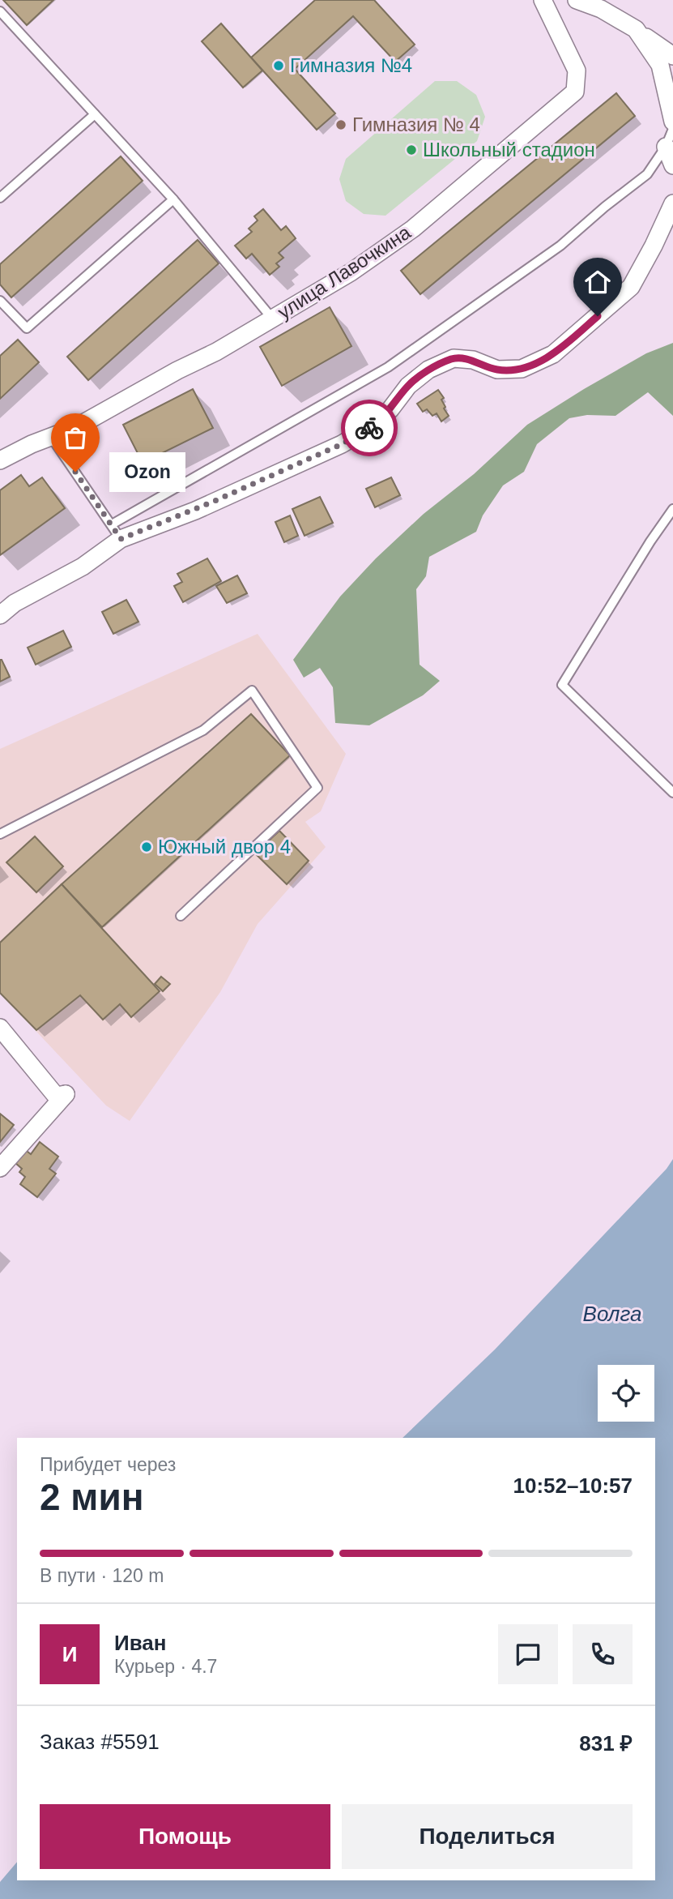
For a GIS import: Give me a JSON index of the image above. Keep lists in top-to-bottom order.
{
  "streets": {
    "street": ["улица Лавочкина"]
  },
  "water": ["Волга"],
  "places": [
    "Гимназия №4",
    "Гимназия № 4",
    "Школьный стадион",
    "Ozon",
    "Южный двор 4"
  ],
  "page": {
    "bubble": "Ozon",
    "heading": ["2 мин", "Прибудет через", "10:52–10:57"],
    "panel": [
      "Иван",
      "Курьер · 4.7",
      "Заказ #5591",
      "831 ₽"
    ],
    "bar": "В пути · 120 m",
    "round": "И",
    "buttons": ["Помощь", "Поделиться"]
  }
}
